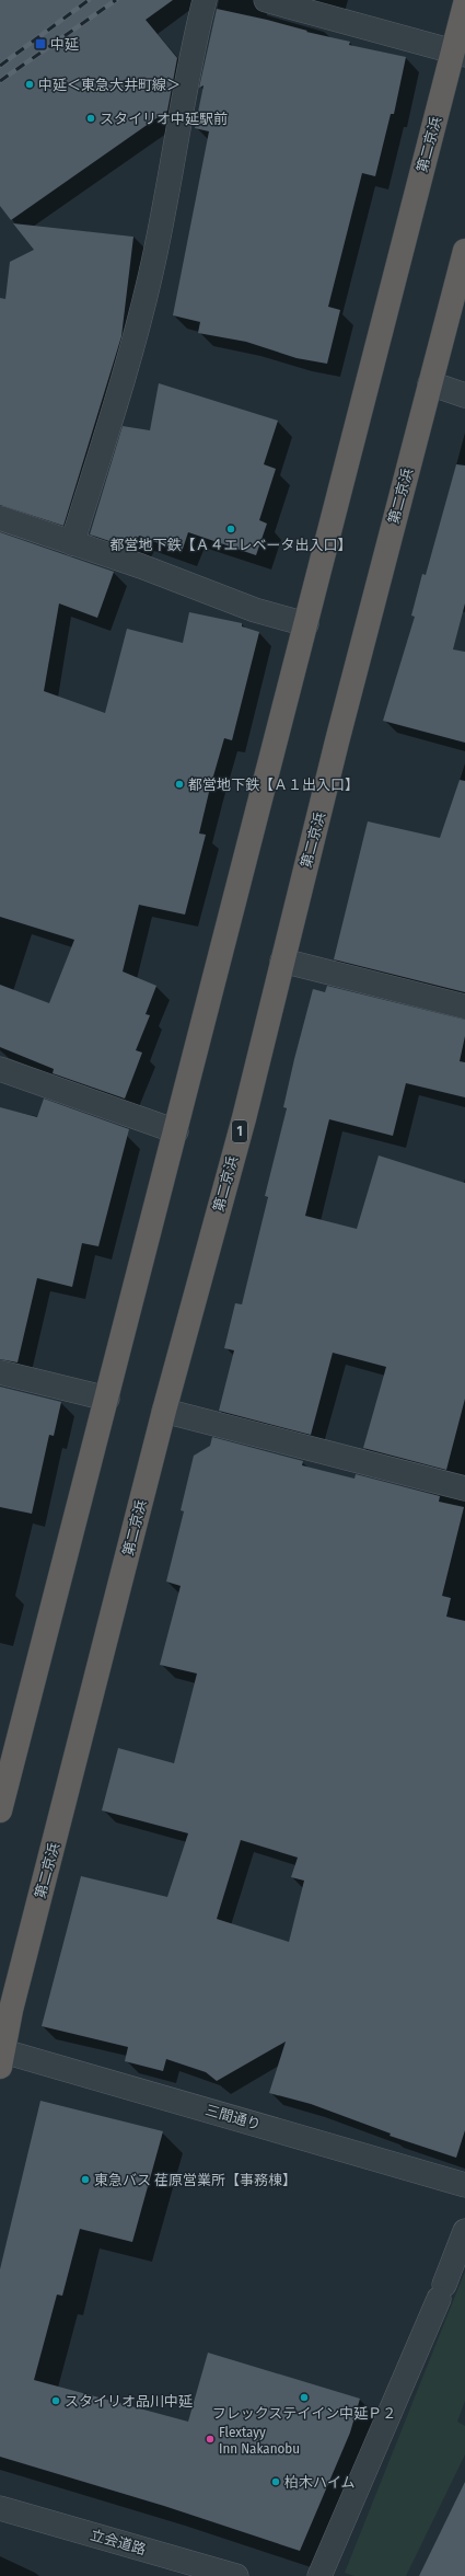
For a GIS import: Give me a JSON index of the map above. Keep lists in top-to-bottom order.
{
  "streets": {
    "highway": ["第二京浜", "1"],
    "street": ["三間通り", "立会道路"]
  },
  "crossings": [
    ["第二京浜", "三間通り"]
  ],
  "places": {
    "transit": ["中延"],
    "other": [
      "中延＜東急大井町線＞",
      "スタイリオ中延駅前",
      "都営地下鉄【Ａ４エレベータ出入口】",
      "都営地下鉄【Ａ１出入口】",
      "東急バス 荏原営業所【事務棟】",
      "フレックステイイン中延Ｐ２",
      "スタイリオ品川中延",
      "Flextayy Inn Nakanobu",
      "柏木ハイム"
    ]
  }
}
